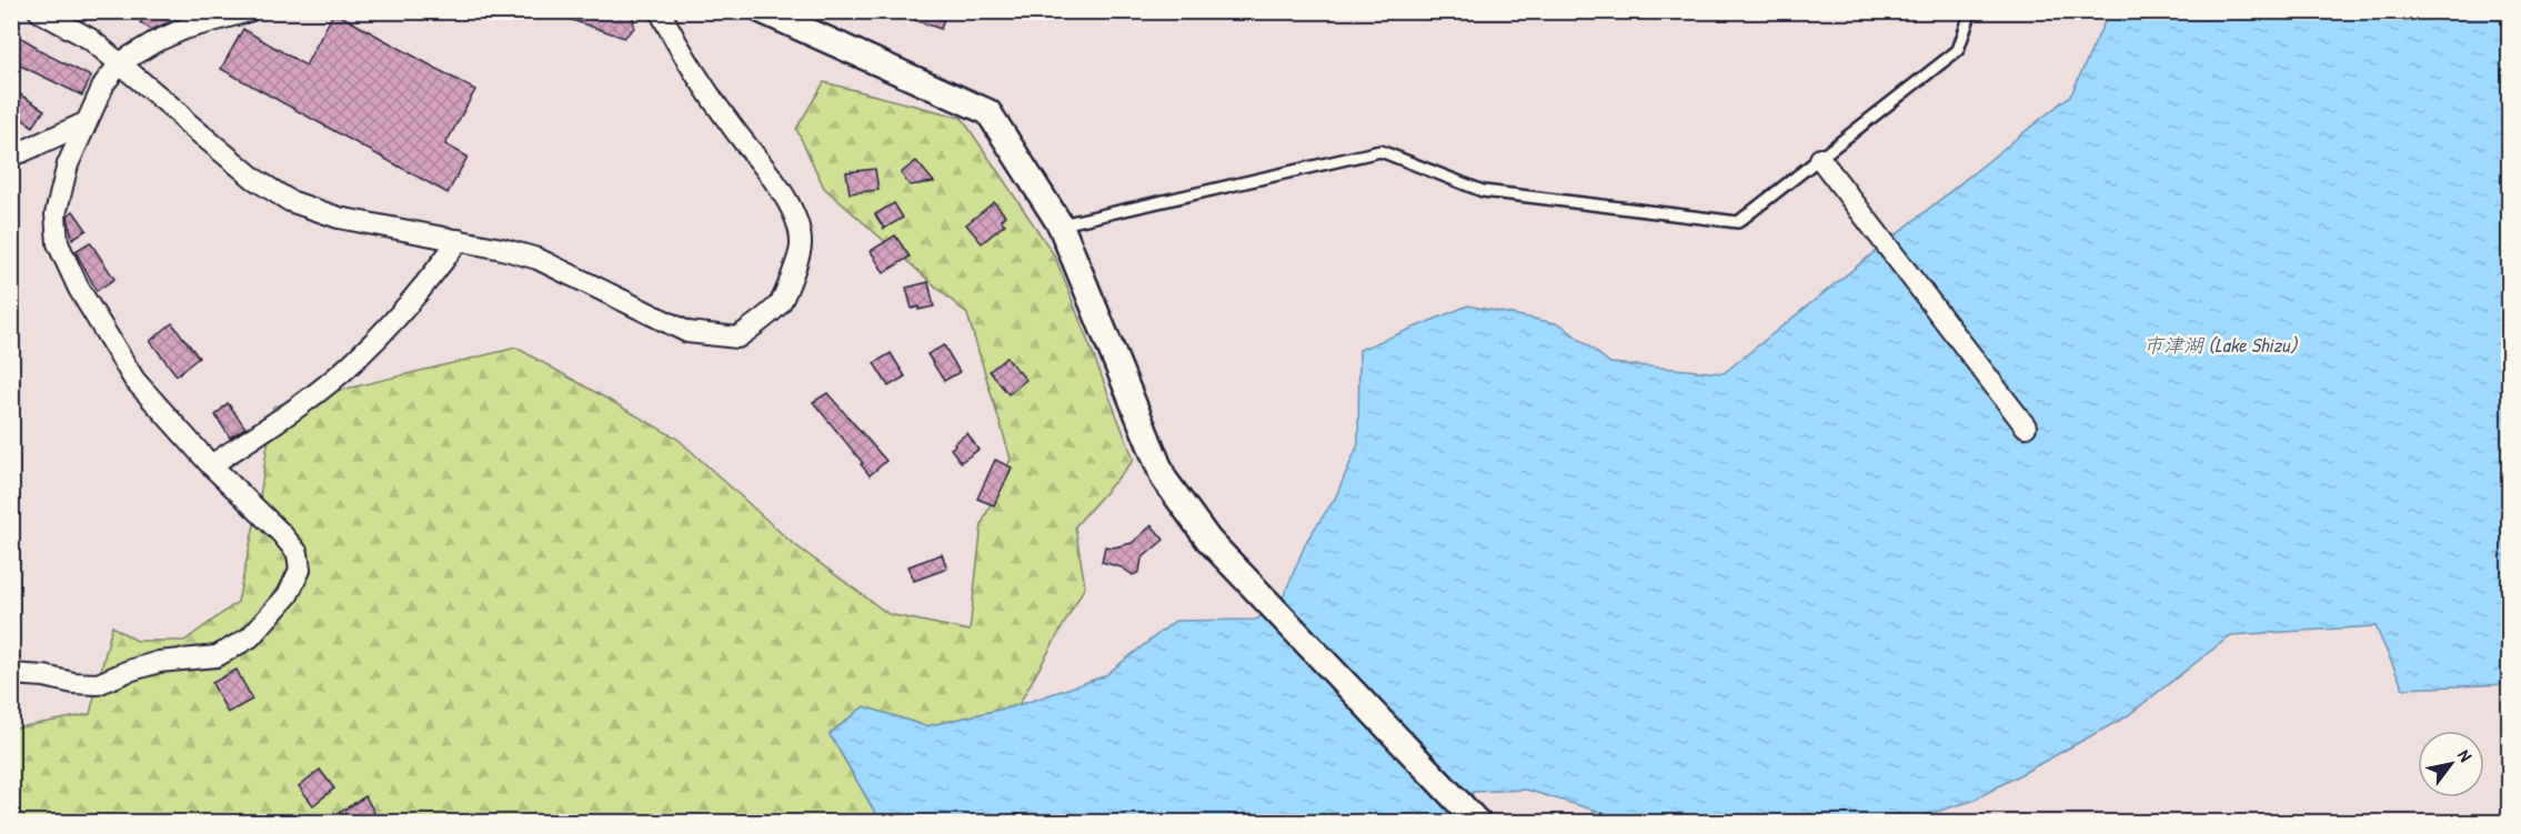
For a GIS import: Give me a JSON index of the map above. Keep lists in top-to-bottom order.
{
  "water": ["市津湖 (Lake Shizu)"],
  "north": "top right"
}
